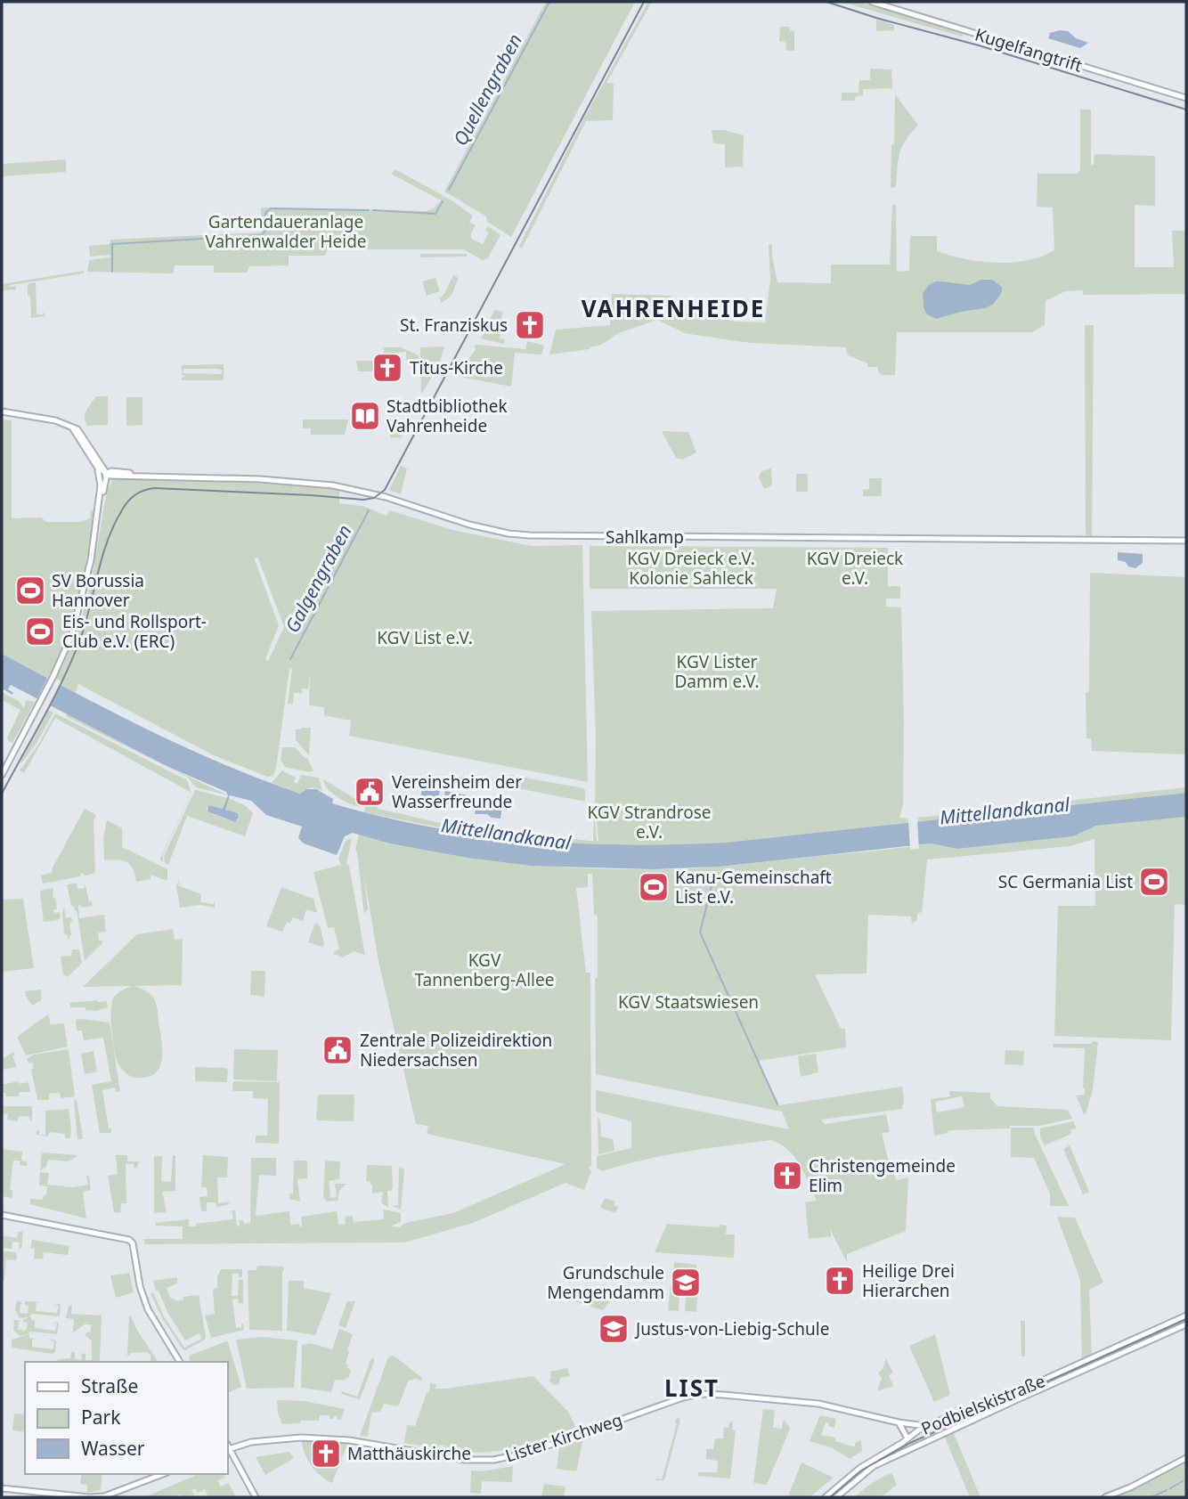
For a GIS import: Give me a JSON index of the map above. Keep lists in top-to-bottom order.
{
  "streets": {
    "street": [
      "Kugelfangtrift",
      "Sahlkamp",
      "Podbielskistraße",
      "Lister Kirchweg"
    ]
  },
  "crossings": [
    ["Podbielskistraße", "Lister Kirchweg"]
  ],
  "districts": ["VAHRENHEIDE", "LIST"],
  "water": ["Quellengraben", "Galgengraben", "Mittellandkanal"],
  "parks": [
    "Gartendaueranlage Vahrenwalder Heide",
    "KGV Dreieck e.V. Kolonie Sahleck",
    "KGV Dreieck e.V.",
    "KGV List e.V.",
    "KGV Lister Damm e.V.",
    "KGV Strandrose e.V.",
    "KGV Tannenberg-Allee",
    "KGV Staatswiesen"
  ],
  "places": {
    "church": [
      "St. Franziskus",
      "Titus-Kirche",
      "Christengemeinde Elim",
      "Heilige Drei Hierarchen",
      "Matthäuskirche"
    ],
    "library": ["Stadtbibliothek Vahrenheide"],
    "sports": [
      "SV Borussia Hannover",
      "Eis- und Rollsport- Club e.V. (ERC)",
      "SC Germania List",
      "Kanu-Gemeinschaft List e.V."
    ],
    "public building": ["Vereinsheim der Wasserfreunde", "Zentrale Polizeidirektion Niedersachsen"],
    "school or university": ["Grundschule Mengendamm", "Justus-von-Liebig-Schule"]
  },
  "legend": ["Straße", "Park", "Wasser"]
}
